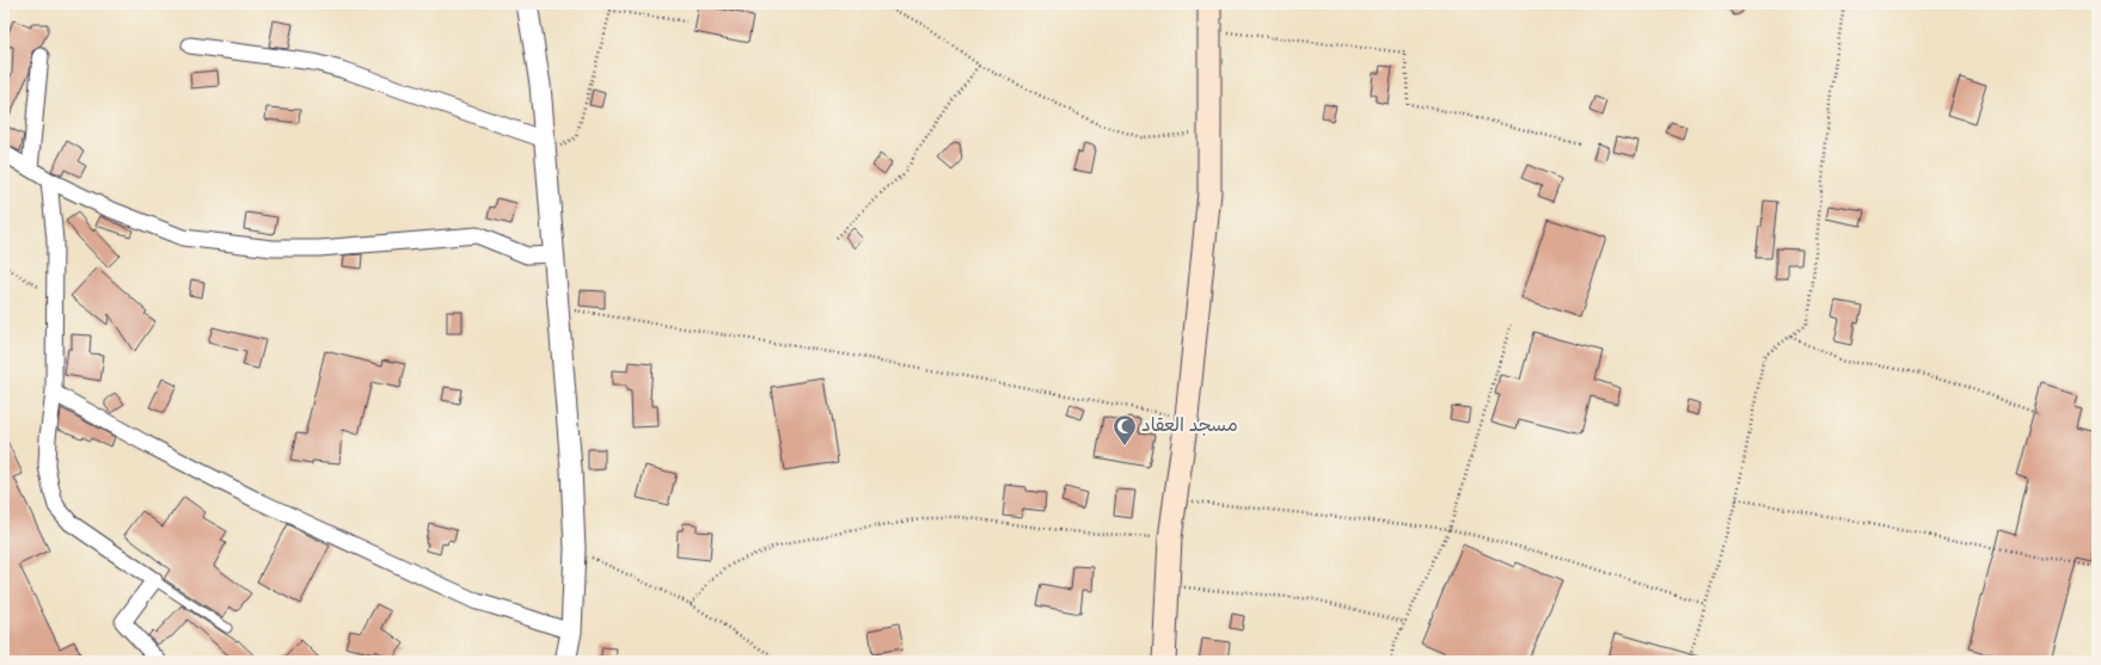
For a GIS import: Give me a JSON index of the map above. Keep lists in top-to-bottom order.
{
  "places": {
    "mosque": ["مسجد العقاد"]
  }
}
